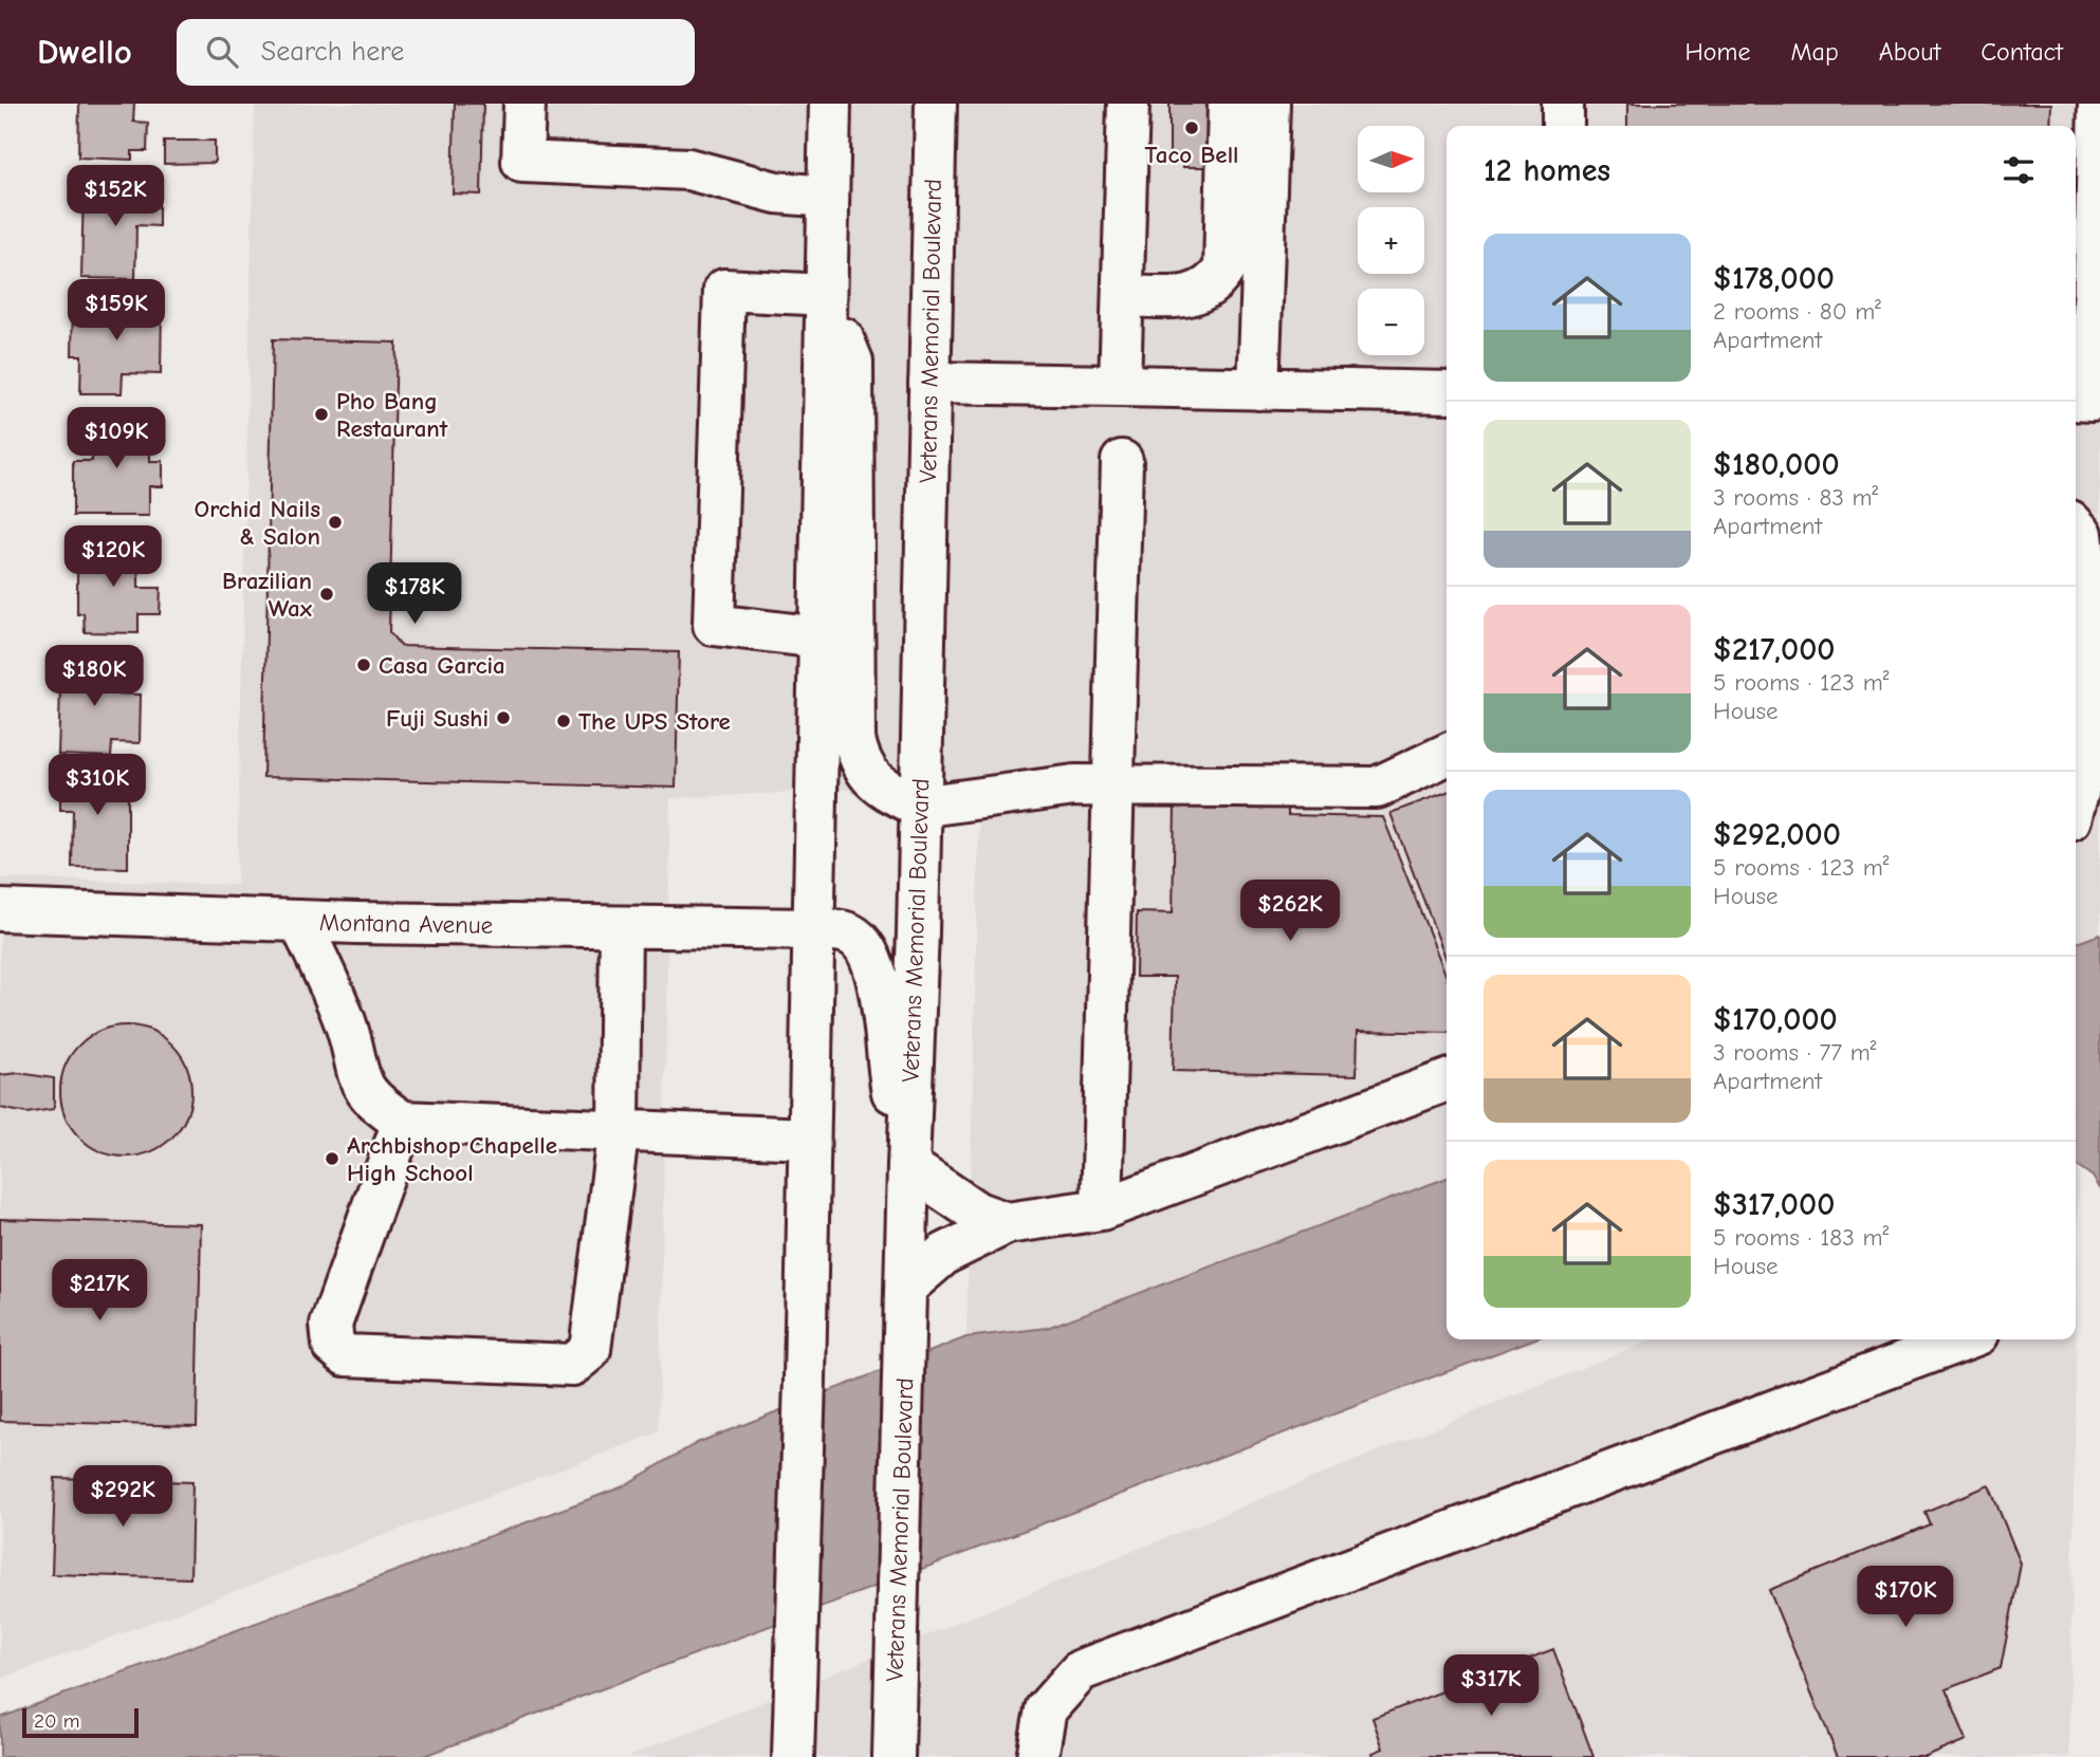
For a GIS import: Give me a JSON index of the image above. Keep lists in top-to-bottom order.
{
  "streets": {
    "main road": ["Veterans Memorial Boulevard", "Montana Avenue"]
  },
  "crossings": [
    ["Veterans Memorial Boulevard", "Montana Avenue"]
  ],
  "places": [
    "Taco Bell",
    "Pho Bang Restaurant",
    "Orchid Nails & Salon",
    "Brazilian Wax",
    "Casa Garcia",
    "Fuji Sushi",
    "The UPS Store",
    "Archbishop Chapelle High School"
  ],
  "scale_bar": "20 m",
  "north": "right",
  "page": {
    "header": "Dwello",
    "search": "Search here",
    "nav": [
      "Home",
      "Map",
      "About",
      "Contact"
    ],
    "map_buttons": ["+", "−"],
    "heading": "12 homes",
    "price": [
      "$152K",
      "$159K",
      "$109K",
      "$120K",
      "$178K",
      "$180K",
      "$310K",
      "$262K",
      "$217K",
      "$292K",
      "$170K",
      "$317K"
    ],
    "list": [
      {
        "name": "$178,000",
        "note": "2 rooms · 80 m² · Apartment"
      },
      {
        "name": "$180,000",
        "note": "3 rooms · 83 m² · Apartment"
      },
      {
        "name": "$217,000",
        "note": "5 rooms · 123 m² · House"
      },
      {
        "name": "$292,000",
        "note": "5 rooms · 123 m² · House"
      },
      {
        "name": "$170,000",
        "note": "3 rooms · 77 m² · Apartment"
      },
      {
        "name": "$317,000",
        "note": "5 rooms · 183 m² · House"
      }
    ],
    "scale": "20 m"
  }
}
